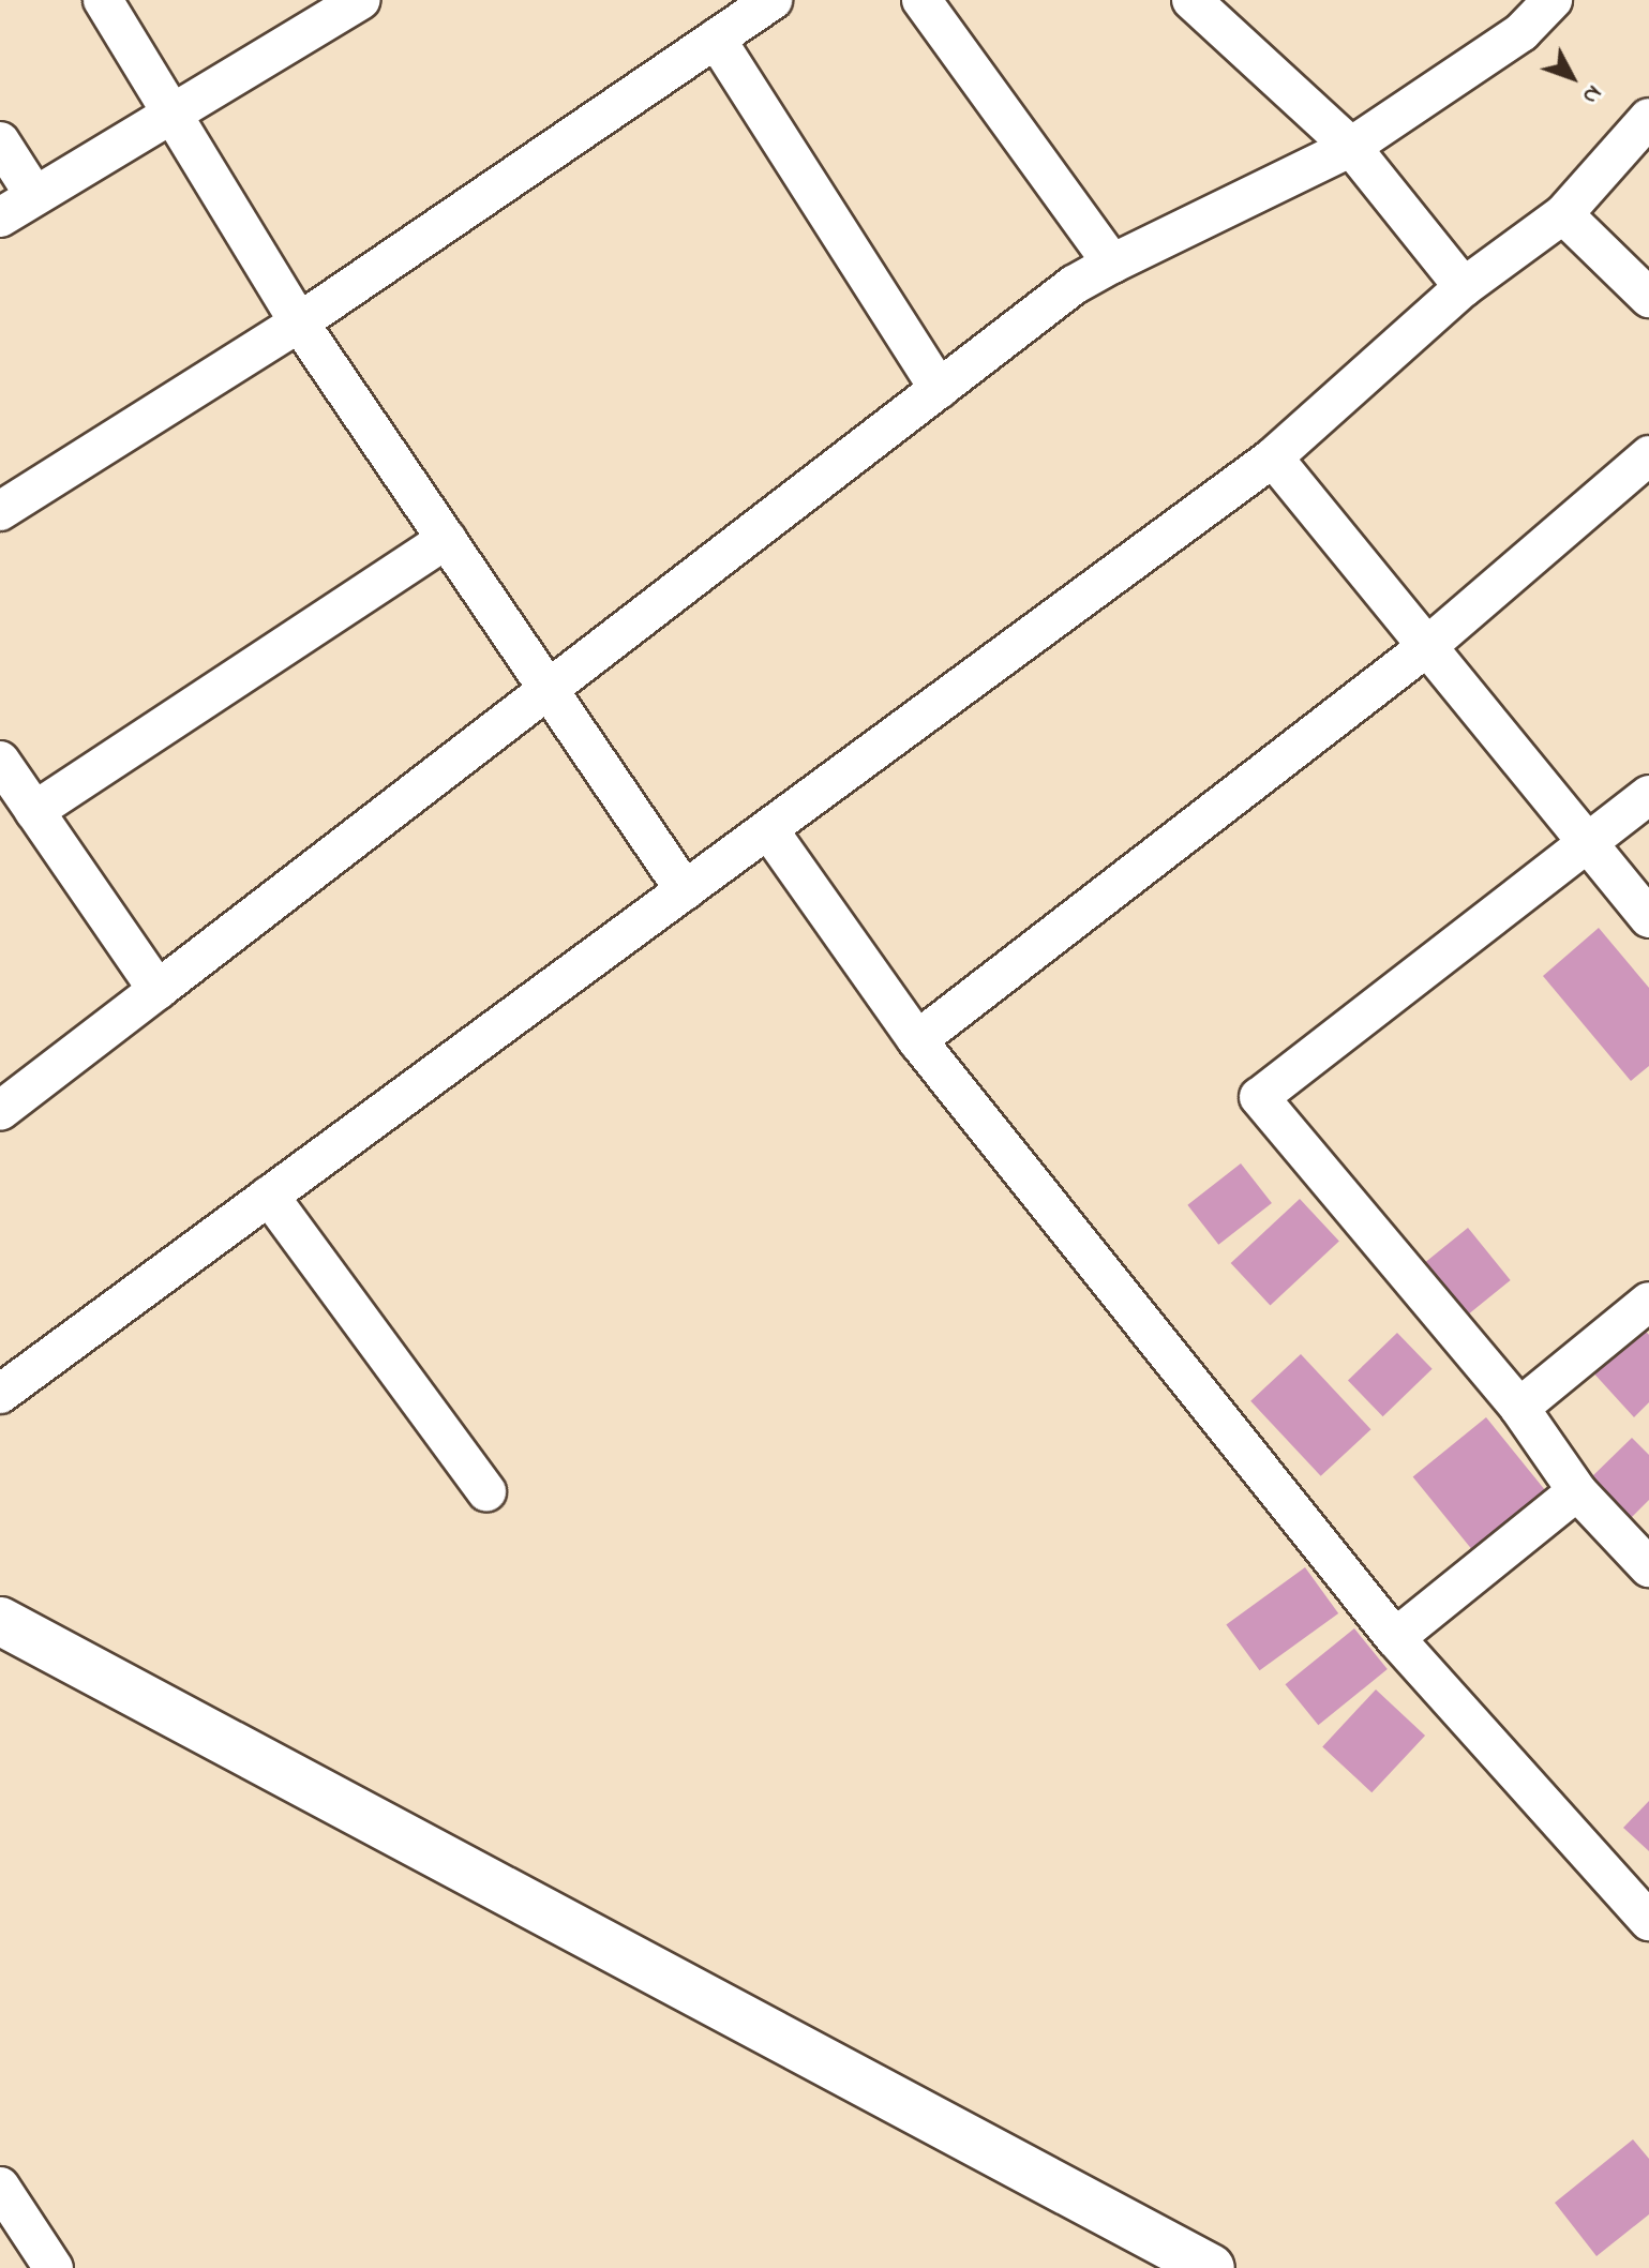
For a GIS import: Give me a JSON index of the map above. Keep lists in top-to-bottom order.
{
  "north": "bottom right"
}
